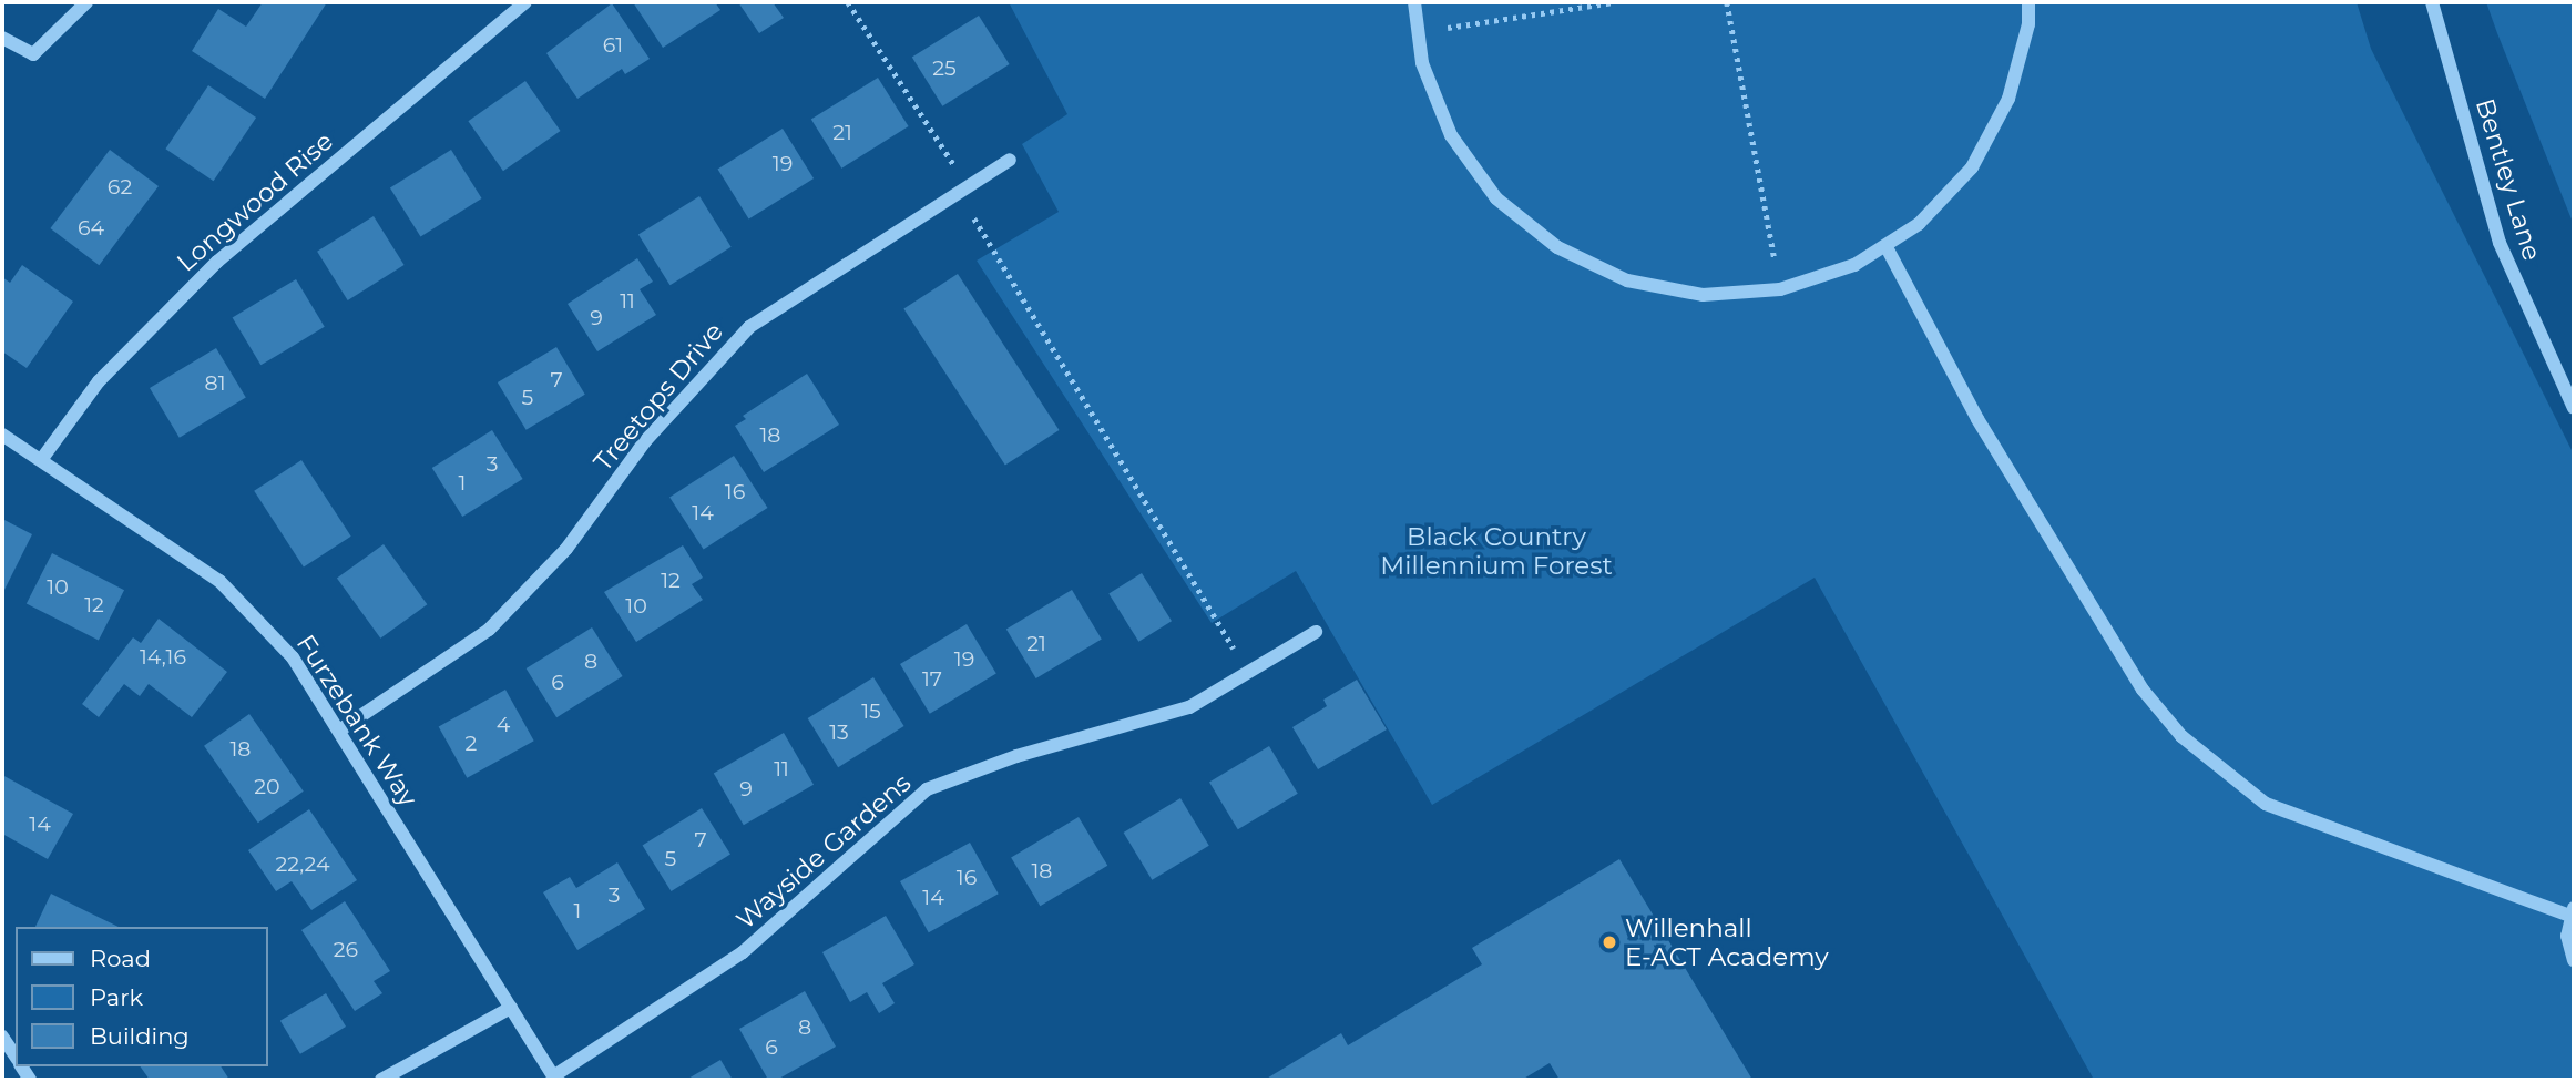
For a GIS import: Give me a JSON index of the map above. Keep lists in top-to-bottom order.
{
  "streets": {
    "street": [
      "Bentley Lane",
      "Longwood Rise",
      "Treetops Drive",
      "Furzebank Way",
      "Wayside Gardens"
    ]
  },
  "crossings": [
    ["Longwood Rise", "Furzebank Way"],
    ["Treetops Drive", "Furzebank Way"],
    ["Furzebank Way", "Wayside Gardens"]
  ],
  "parks": ["Black Country Millennium Forest"],
  "places": ["Willenhall E-ACT Academy"],
  "house_numbers": [
    "61",
    "25",
    "21",
    "19",
    "62",
    "64",
    "11",
    "9",
    "7",
    "81",
    "5",
    "18",
    "3",
    "1",
    "16",
    "14",
    "12",
    "10",
    "12",
    "10",
    "21",
    "14,16",
    "19",
    "8",
    "17",
    "6",
    "15",
    "4",
    "13",
    "2",
    "18",
    "11",
    "20",
    "9",
    "14",
    "7",
    "5",
    "22,24",
    "18",
    "16",
    "3",
    "14",
    "1",
    "26",
    "8",
    "6"
  ],
  "legend": ["Road", "Park", "Building"]
}
